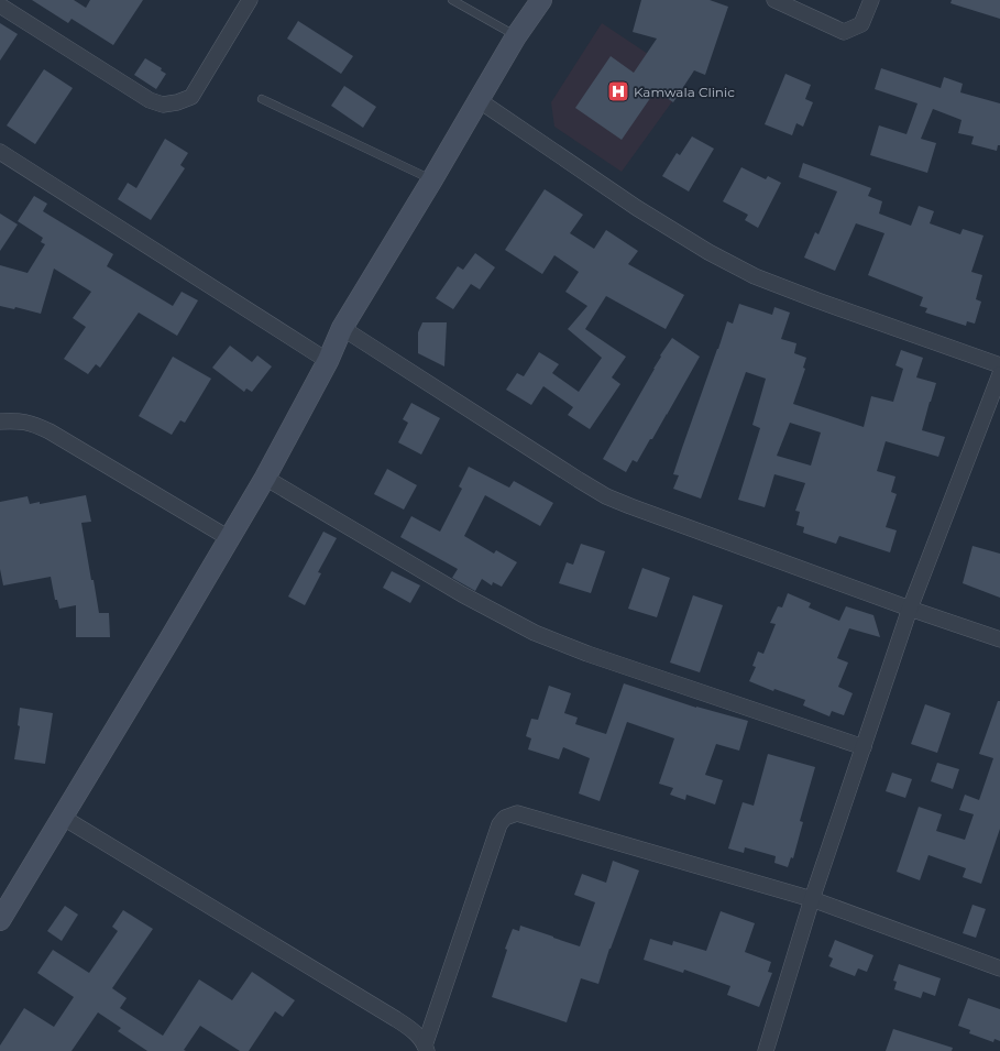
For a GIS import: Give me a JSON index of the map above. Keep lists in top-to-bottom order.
{
  "places": {
    "hospital": ["Kamwala Clinic"]
  }
}
